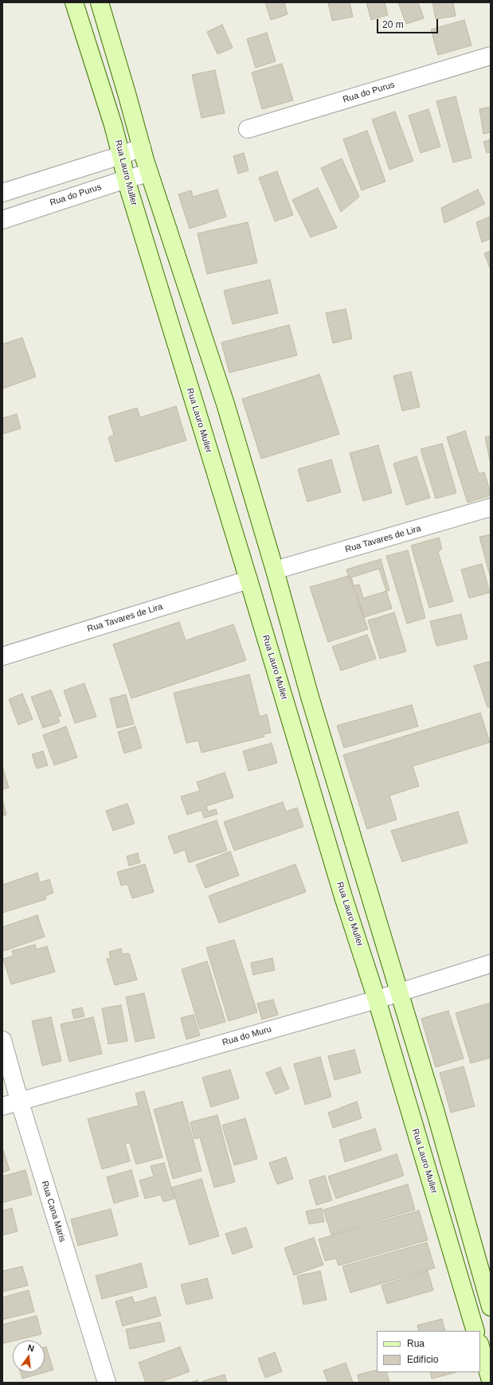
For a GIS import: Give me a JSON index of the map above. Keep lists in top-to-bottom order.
{
  "streets": {
    "street": [
      "Rua do Purus",
      "Rua Lauro Muller",
      "Rua Tavares de Lira",
      "Rua do Muru",
      "Rua Cana Maris"
    ]
  },
  "crossings": [
    ["Rua do Purus", "Rua Lauro Muller"],
    ["Rua Lauro Muller", "Rua Tavares de Lira"],
    ["Rua Lauro Muller", "Rua do Muru"],
    ["Rua do Muru", "Rua Cana Maris"]
  ],
  "legend": ["Rua", "Edifício"],
  "scale_bar": "20 m",
  "north": "top"
}
